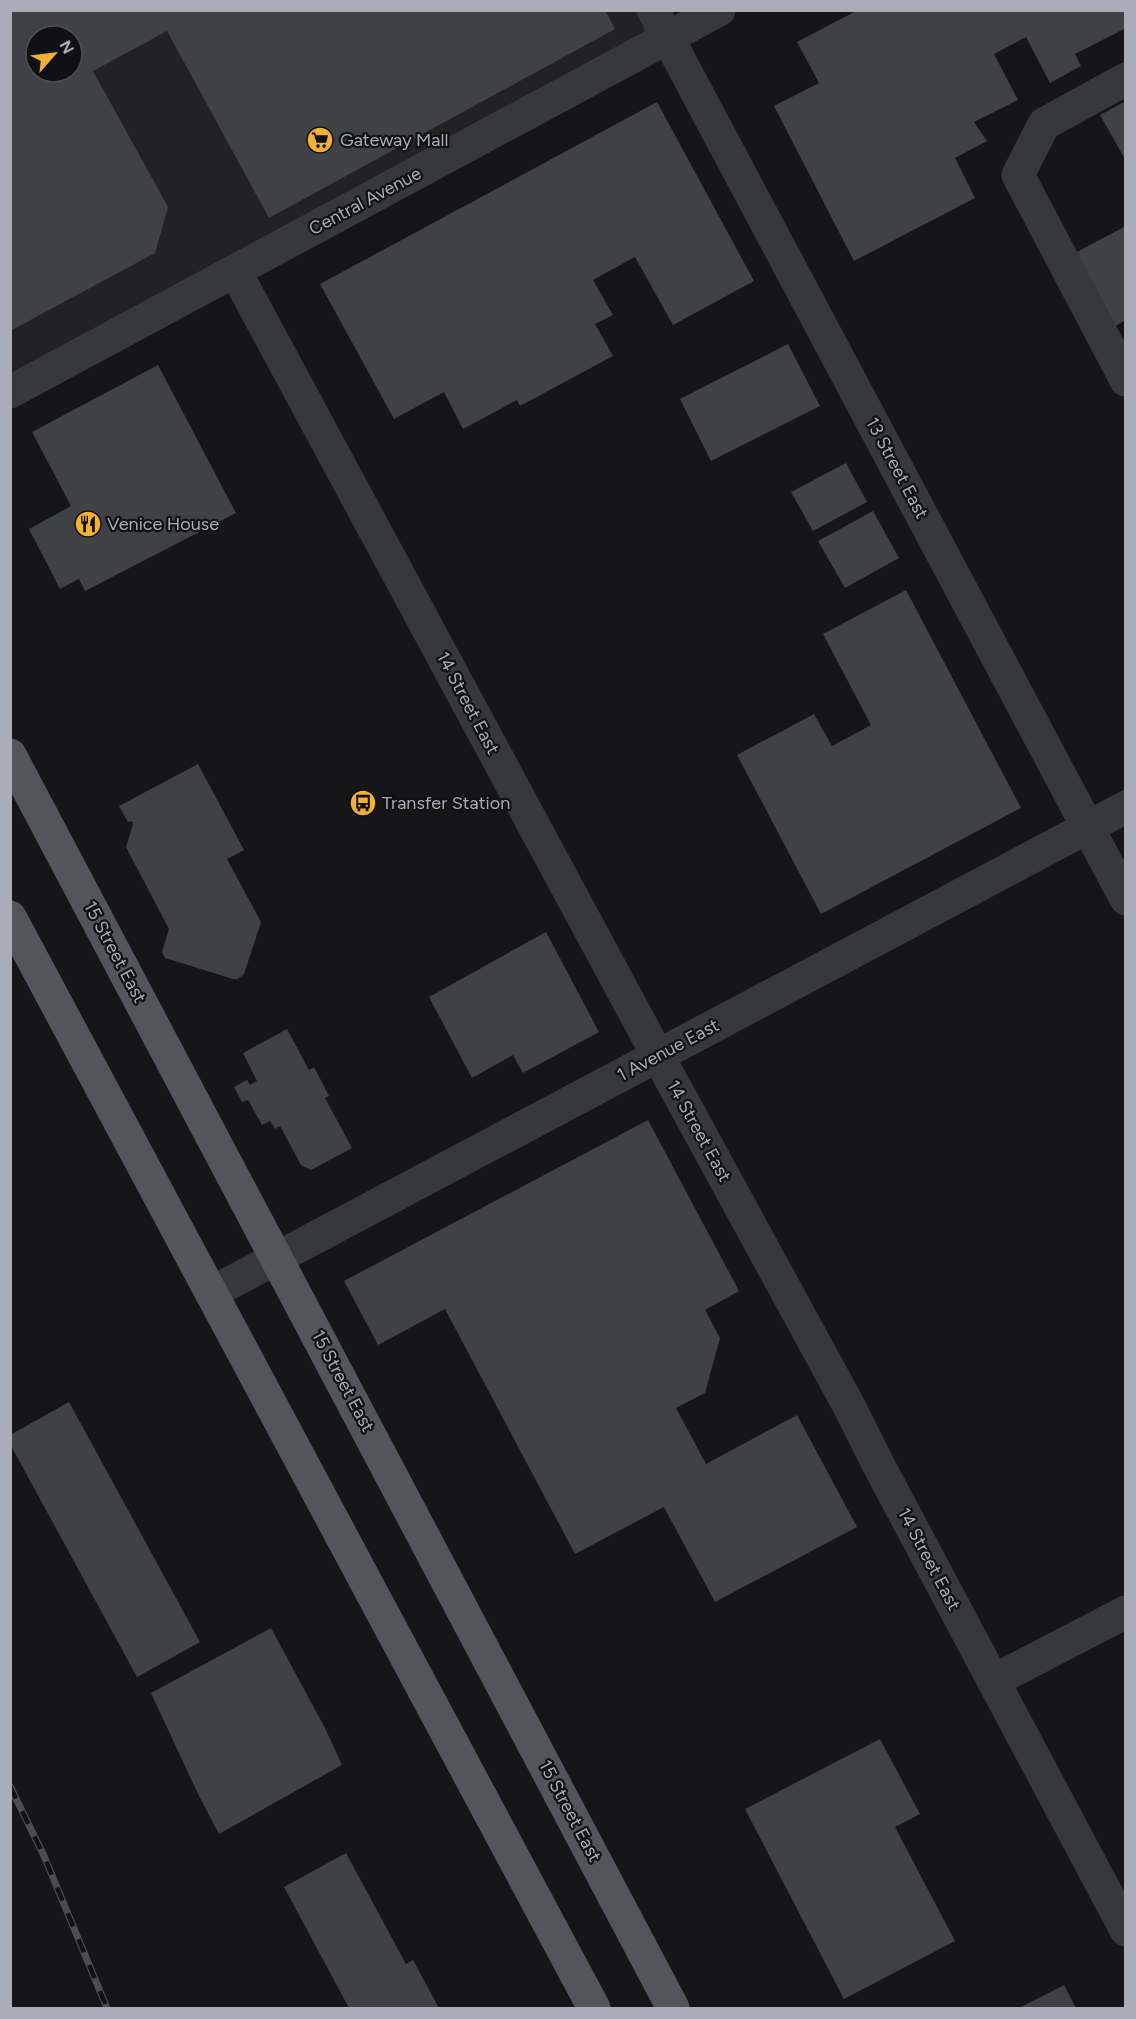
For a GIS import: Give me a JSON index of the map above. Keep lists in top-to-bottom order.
{
  "streets": {
    "main road": ["15 Street East"],
    "street": [
      "Central Avenue",
      "13 Street East",
      "14 Street East",
      "1 Avenue East"
    ]
  },
  "crossings": [
    ["Central Avenue", "13 Street East"],
    ["Central Avenue", "14 Street East"],
    ["13 Street East", "1 Avenue East"],
    ["14 Street East", "1 Avenue East"],
    ["15 Street East", "1 Avenue East"]
  ],
  "places": {
    "supermarket": ["Gateway Mall"],
    "restaurant": ["Venice House"],
    "bus stop": ["Transfer Station"]
  },
  "north": "top right"
}
